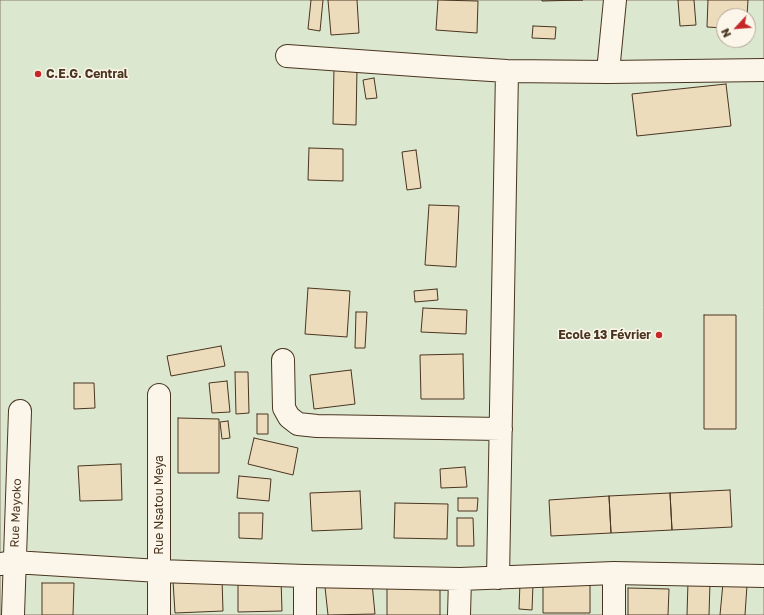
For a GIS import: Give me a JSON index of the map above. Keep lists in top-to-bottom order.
{
  "streets": {
    "street": ["Rue Nsatou Meya", "Rue Mayoko"]
  },
  "places": ["C.E.G. Central", "Ecole 13 Février"],
  "north": "bottom left"
}
